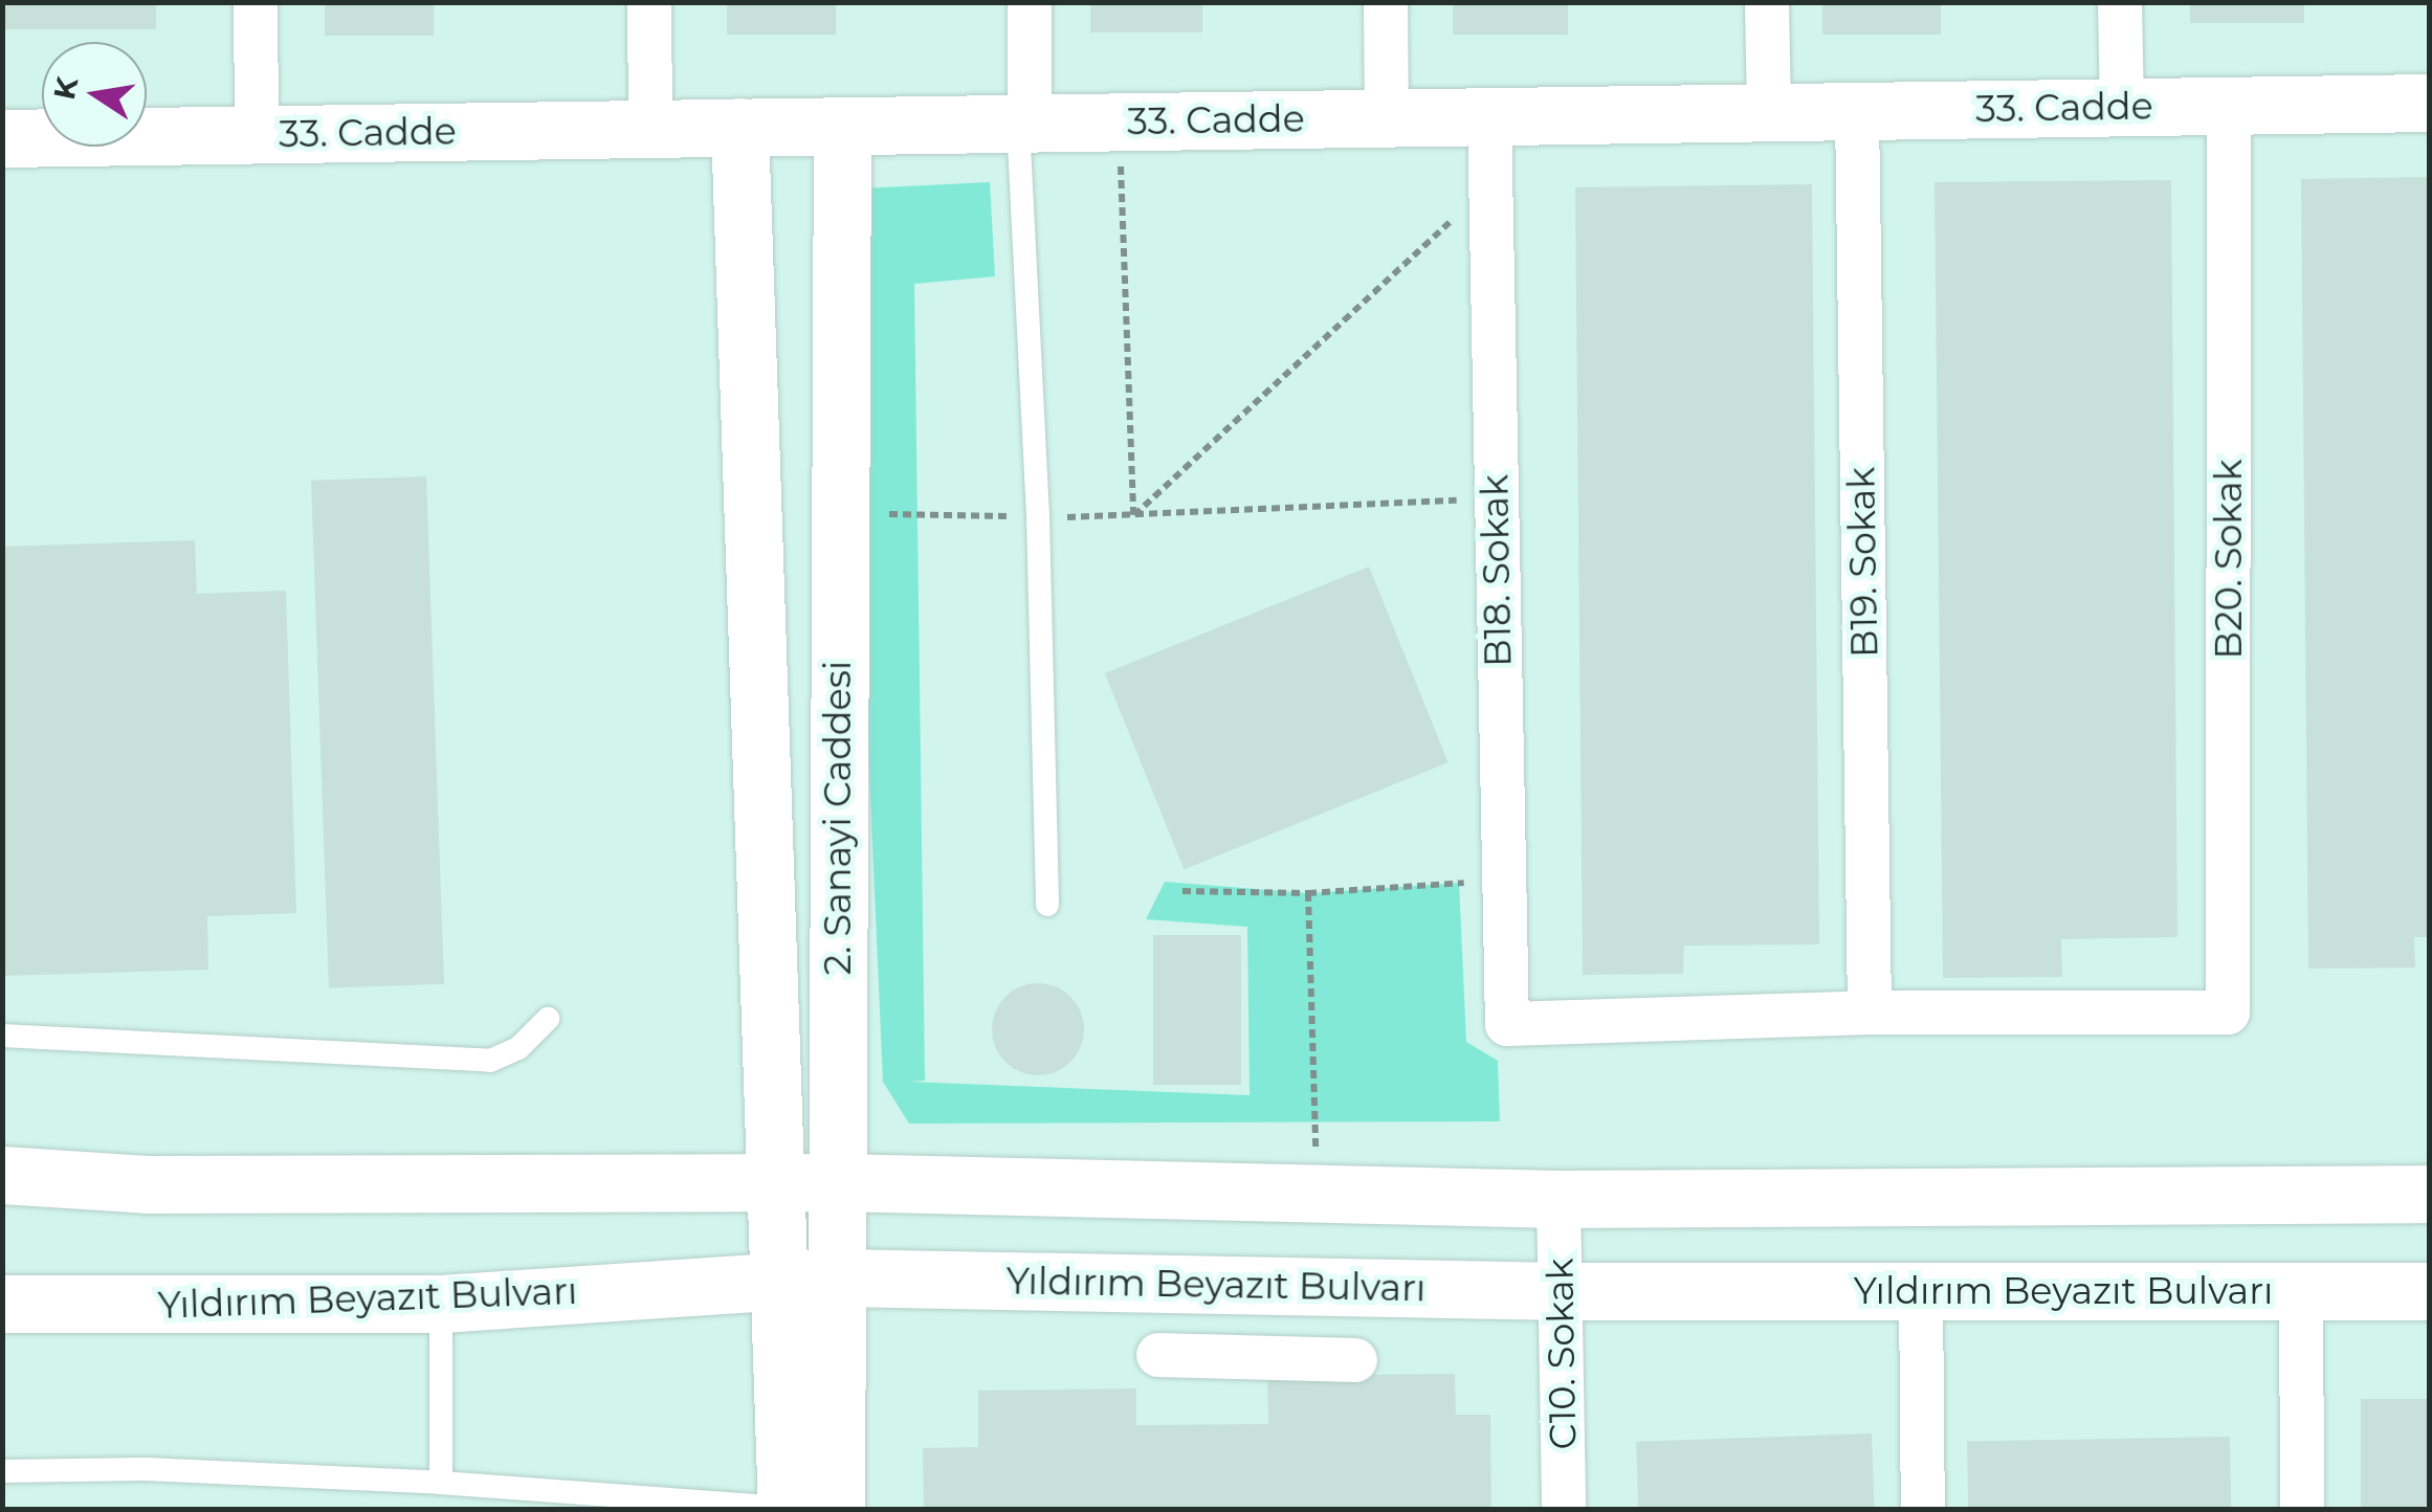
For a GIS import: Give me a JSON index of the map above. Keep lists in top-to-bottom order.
{
  "streets": {
    "main road": ["33. Cadde", "2. Sanayi Caddesi", "Yıldırım Beyazıt Bulvarı"],
    "street": [
      "B20. Sokak",
      "B19. Sokak",
      "B18. Sokak",
      "C10. Sokak"
    ]
  },
  "crossings": [
    ["33. Cadde", "B20. Sokak"],
    ["33. Cadde", "B19. Sokak"],
    ["33. Cadde", "B18. Sokak"],
    ["33. Cadde", "2. Sanayi Caddesi"],
    ["B20. Sokak", "B19. Sokak"],
    ["B20. Sokak", "B18. Sokak"],
    ["B19. Sokak", "B18. Sokak"],
    ["2. Sanayi Caddesi", "Yıldırım Beyazıt Bulvarı"],
    ["Yıldırım Beyazıt Bulvarı", "C10. Sokak"]
  ],
  "north": "left"
}
